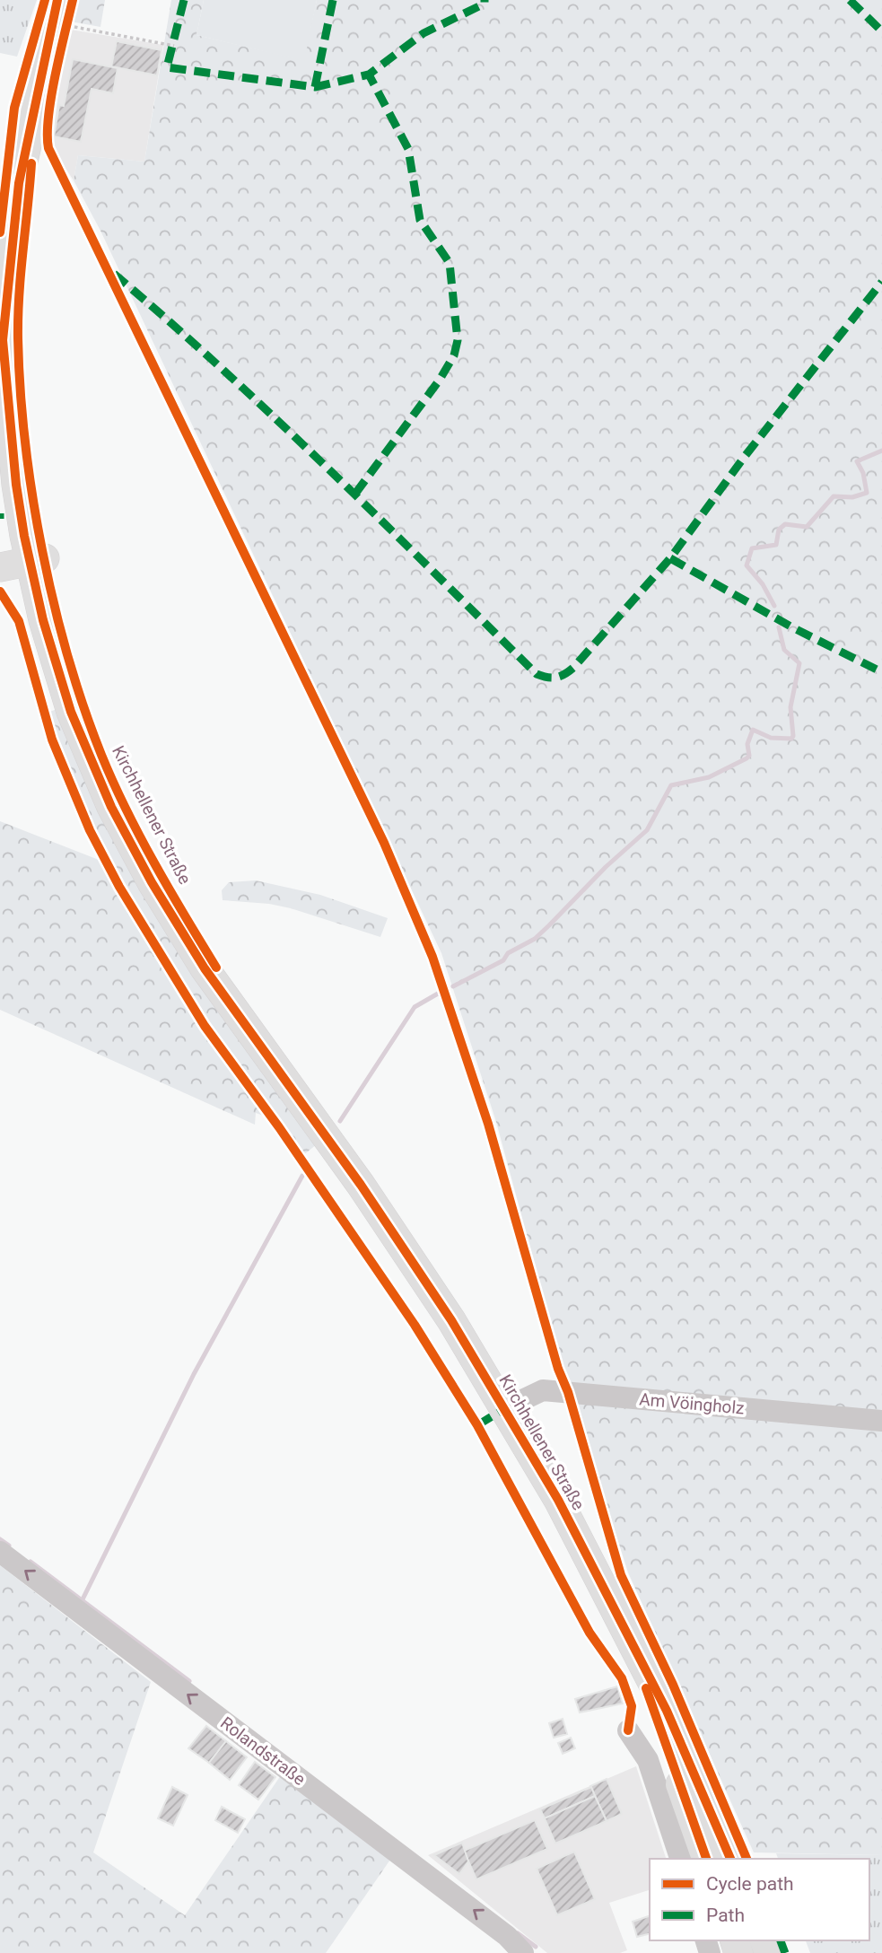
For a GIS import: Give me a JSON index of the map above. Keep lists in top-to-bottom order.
{
  "streets": {
    "main road": ["Kirchhellener Straße"],
    "street": ["Am Vöingholz", "Rolandstraße"]
  },
  "crossings": [
    ["Kirchhellener Straße", "Am Vöingholz"]
  ],
  "one_way": ["Rolandstraße"],
  "legend": ["Cycle path", "Path"]
}
